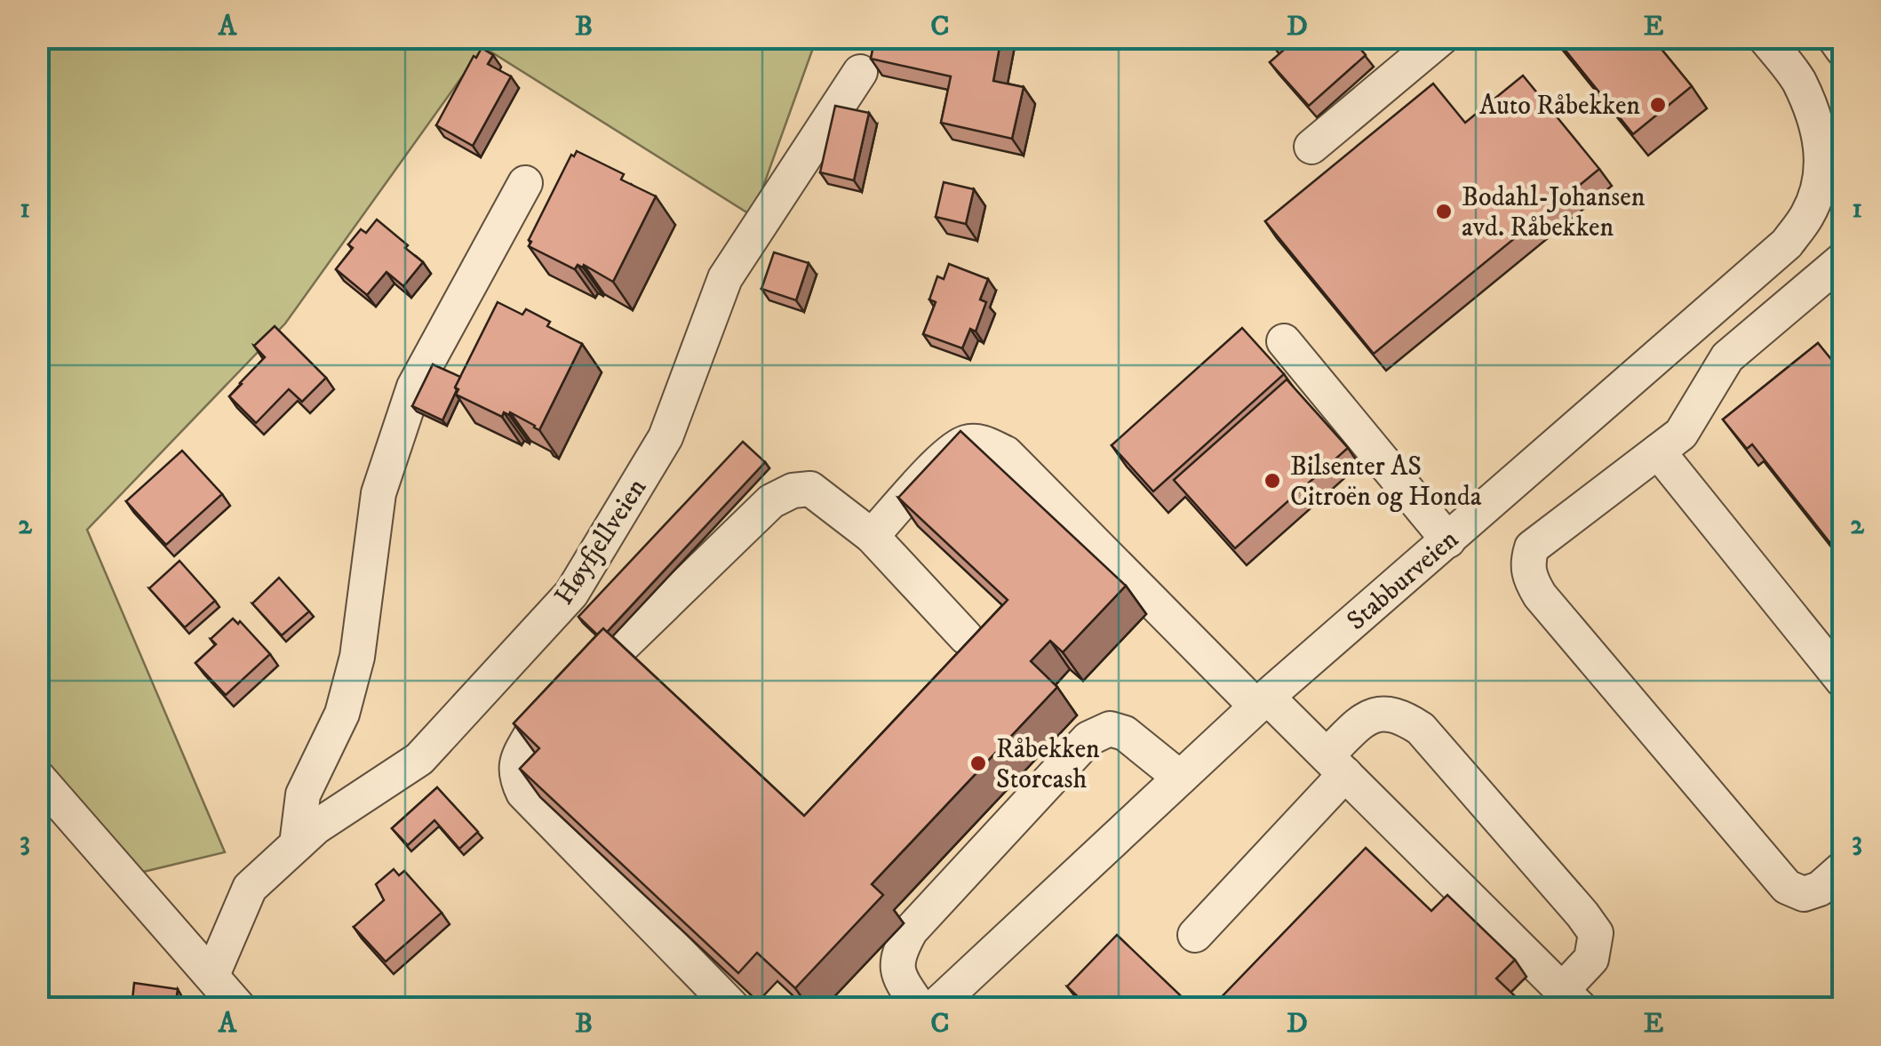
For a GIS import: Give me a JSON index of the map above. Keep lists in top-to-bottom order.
{
  "streets": {
    "street": ["Høyfjellveien", "Stabburveien"]
  },
  "places": [
    "Auto Råbekken",
    "Bodahl-Johansen avd. Råbekken",
    "Bilsenter AS Citroën og Honda",
    "Råbekken Storcash"
  ],
  "grid": {
    "columns": [
      "A",
      "B",
      "C",
      "D",
      "E"
    ],
    "rows": ["1", "2", "3"]
  }
}
